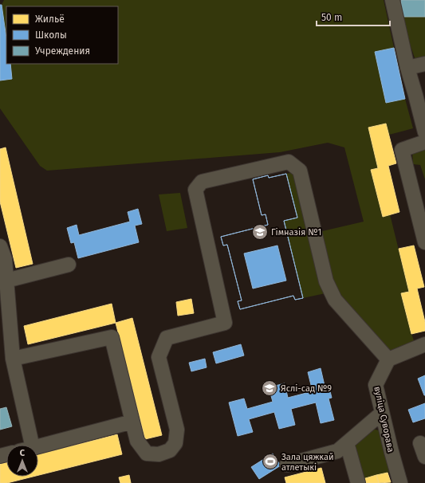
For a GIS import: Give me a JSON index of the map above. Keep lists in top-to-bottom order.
{
  "streets": {
    "street": ["вуліца Суворава"]
  },
  "places": {
    "school or university": ["Гімназія №1", "Яслі-сад №9"],
    "sports": ["Зала цяжкай атлетыкі"]
  },
  "legend": ["Жильё", "Школы", "Учреждения"],
  "scale_bar": "50 m",
  "north": "top"
}
